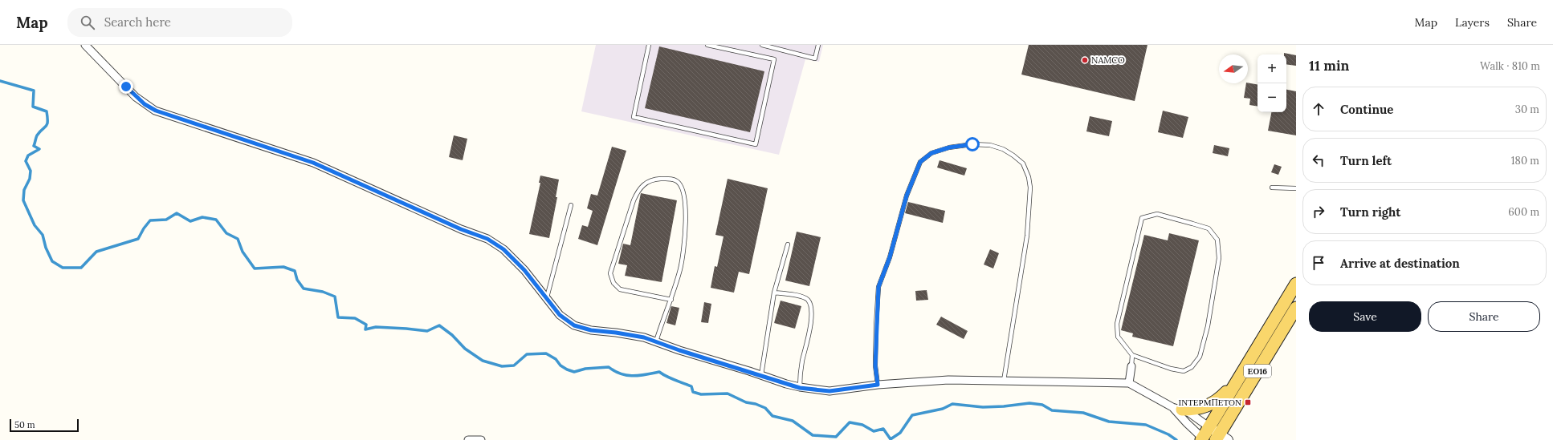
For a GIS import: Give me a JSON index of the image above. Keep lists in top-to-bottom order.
{
  "streets": {
    "main road": ["ΕΟ16"]
  },
  "places": {
    "other": ["NAMCO"],
    "transit": ["ΙΝΤΕΡΜΠΕΤΟΝ"]
  },
  "scale_bar": "50 m",
  "north": "left",
  "page": {
    "header": "Map",
    "search": "Search here",
    "nav": ["Map", "Layers", "Share"],
    "heading": ["11 min", "Walk · 810 m"],
    "map_buttons": ["+", "−"],
    "list": [
      ["Continue", "30 m"],
      ["Turn left", "180 m"],
      ["Turn right", "600 m"],
      "Arrive at destination"
    ],
    "buttons": ["Save", "Share"],
    "scale": "50 m"
  }
}
